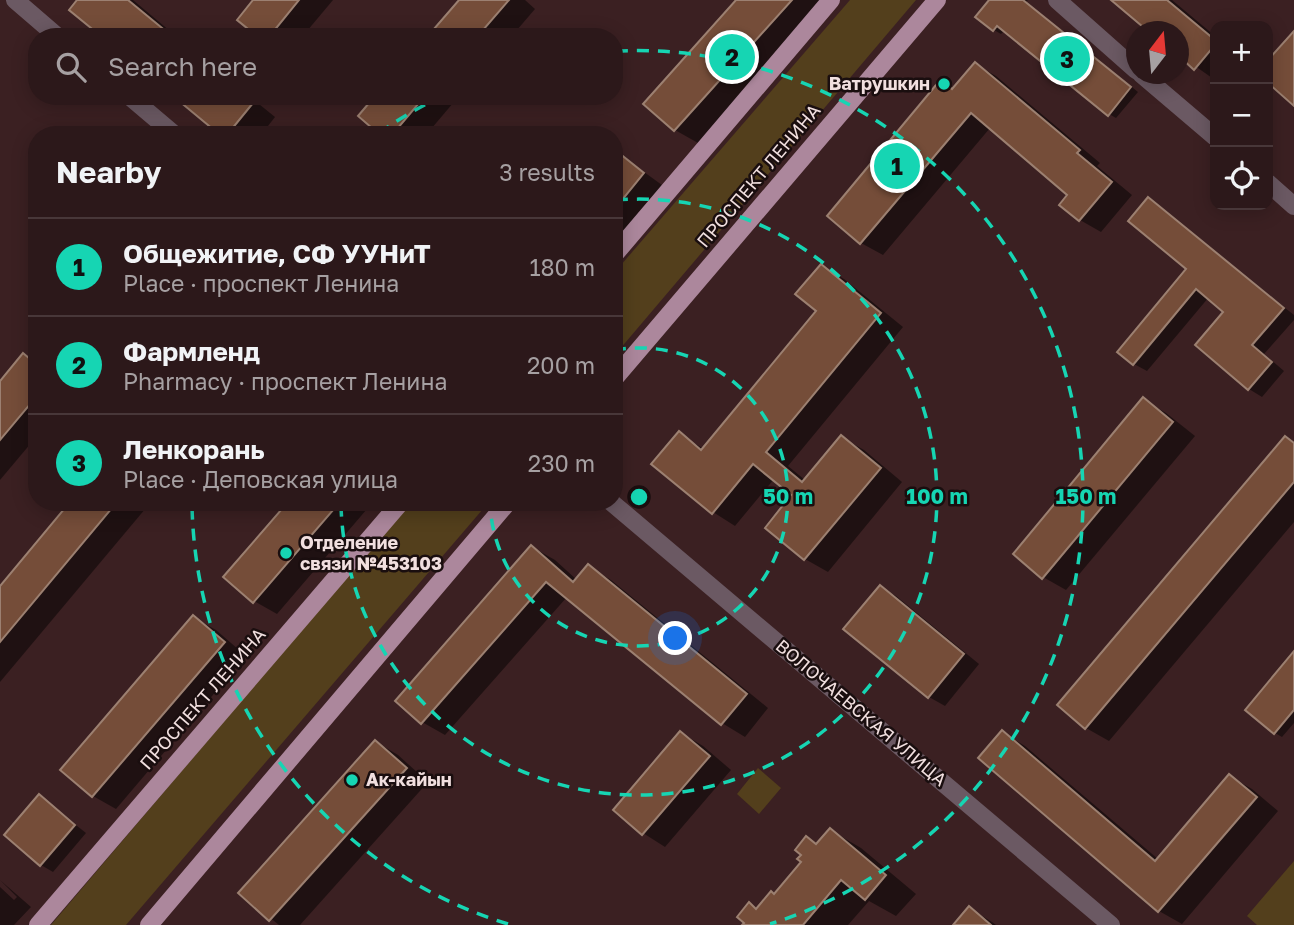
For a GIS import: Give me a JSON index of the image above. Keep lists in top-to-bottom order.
{
  "streets": {
    "main road": ["ПРОСПЕКТ ЛЕНИНА"],
    "street": ["ВОЛОЧАЕВСКАЯ УЛИЦА"]
  },
  "places": ["Ватрушкин", "Отделение связи №453103", "Ак-кайын"],
  "north": "top",
  "page": {
    "map_buttons": ["+", "−"],
    "search": "Search here",
    "pins": ["2", "3", "1"],
    "heading": ["Nearby", "3 results"],
    "list": [
      {
        "mark": "1",
        "name": "Общежитие, СФ УУНиТ",
        "note": "Place · проспект Ленина",
        "value": "180 m"
      },
      {
        "mark": "2",
        "name": "Фармленд",
        "note": "Pharmacy · проспект Ленина",
        "value": "200 m"
      },
      {
        "mark": "3",
        "name": "Ленкорань",
        "note": "Place · Деповская улица",
        "value": "230 m"
      }
    ]
  },
  "rings": ["50 m", "100 m", "150 m"]
}
